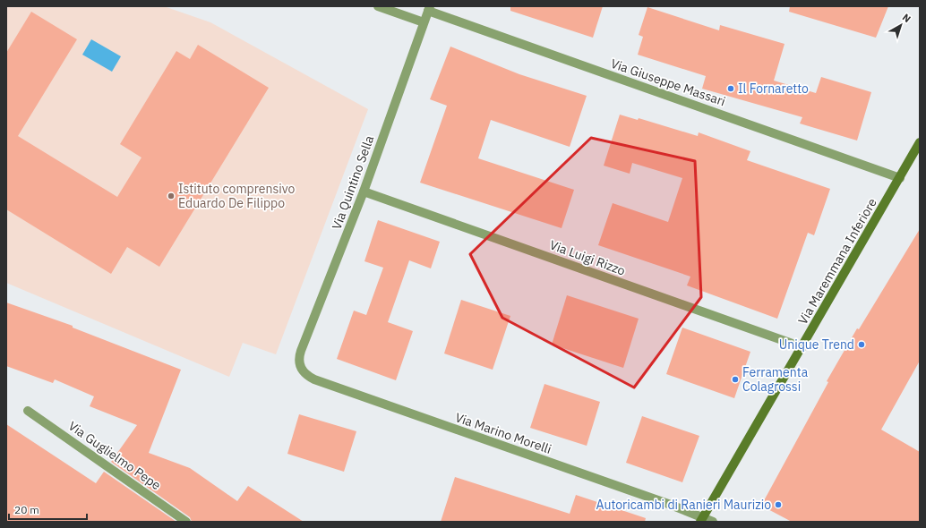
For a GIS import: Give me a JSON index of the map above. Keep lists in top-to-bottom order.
{
  "streets": {
    "main road": ["Via Maremmana Inferiore"],
    "street": [
      "Via Giuseppe Massari",
      "Via Quintino Sella",
      "Via Luigi Rizzo",
      "Via Marino Morelli",
      "Via Guglielmo Pepe"
    ]
  },
  "crossings": [
    ["Via Giuseppe Massari", "Via Quintino Sella"],
    ["Via Giuseppe Massari", "Via Maremmana Inferiore"],
    ["Via Quintino Sella", "Via Luigi Rizzo"],
    ["Via Quintino Sella", "Via Marino Morelli"],
    ["Via Luigi Rizzo", "Via Maremmana Inferiore"],
    ["Via Maremmana Inferiore", "Via Marino Morelli"]
  ],
  "places": [
    "Il Fornaretto",
    "Istituto comprensivo Eduardo De Filippo",
    "Unique Trend",
    "Ferramenta Colagrossi",
    "Autoricambi di Ranieri Maurizio"
  ],
  "scale_bar": "20 m",
  "north": "top right"
}
